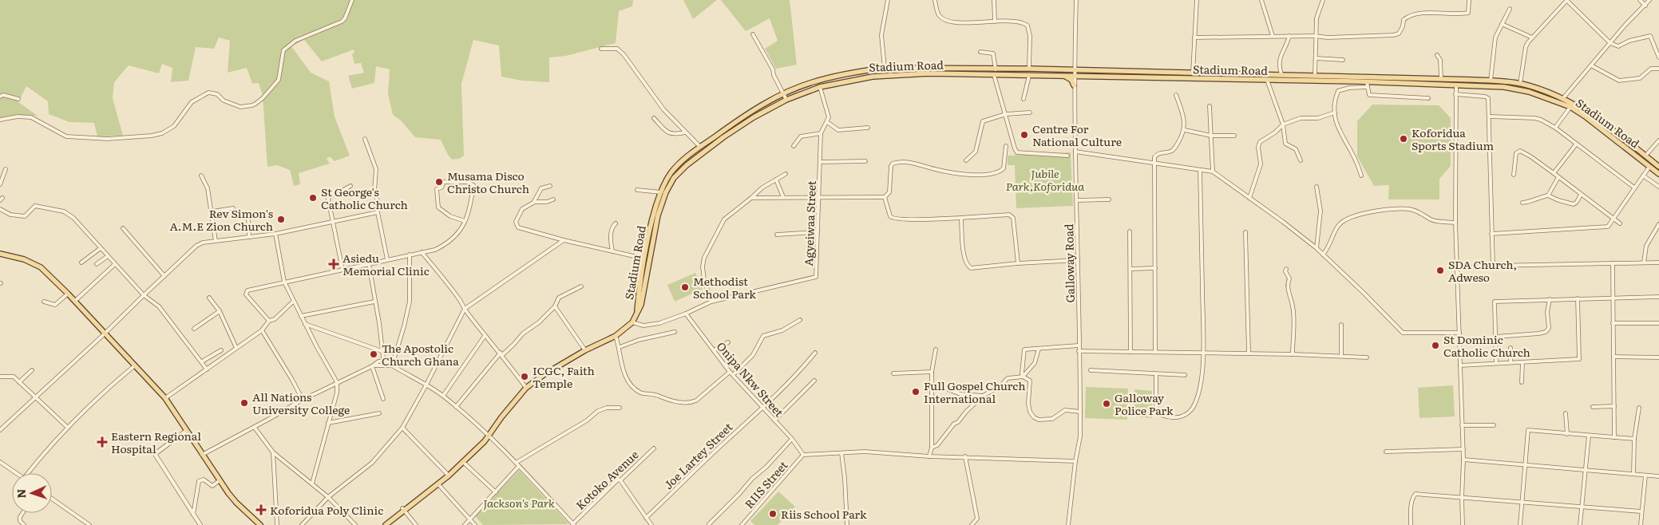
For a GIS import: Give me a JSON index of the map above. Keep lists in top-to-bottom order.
{
  "streets": {
    "main road": ["Stadium Road"],
    "street": [
      "Agyeiwaa Street",
      "Galloway Road",
      "Onipa Nkw Street",
      "Joe Lartey Street",
      "Kotoko Avenue",
      "RIIS Street"
    ]
  },
  "crossings": [
    ["Stadium Road", "Galloway Road"],
    ["Agyeiwaa Street", "Onipa Nkw Street"],
    ["Onipa Nkw Street", "Joe Lartey Street"],
    ["Onipa Nkw Street", "RIIS Street"]
  ],
  "parks": ["Jubile Park,Koforidua", "Jackson's Park"],
  "places": {
    "other": [
      "Centre For National Culture",
      "Koforidua Sports Stadium",
      "Musama Disco Christo Church",
      "St George's Catholic Church",
      "Rev Simon's A.M.E Zion Church",
      "SDA Church, Adweso",
      "Methodist School Park",
      "St Dominic Catholic Church",
      "The Apostolic Church Ghana",
      "ICGC, Faith Temple",
      "Full Gospel Church International",
      "All Nations University College",
      "Galloway Police Park",
      "Riis School Park"
    ],
    "health": ["Asiedu Memorial Clinic", "Eastern Regional Hospital", "Koforidua Poly Clinic"]
  },
  "north": "left"
}
